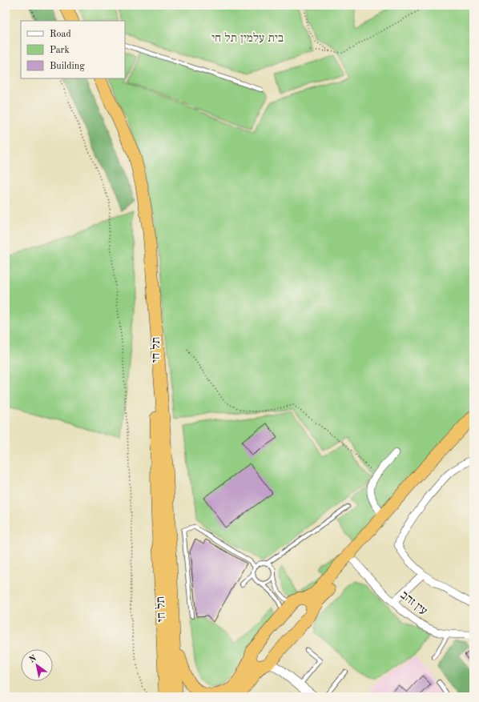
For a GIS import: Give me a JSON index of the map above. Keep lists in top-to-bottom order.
{
  "streets": {
    "highway": ["תל חי"],
    "street": ["עין זהב"]
  },
  "parks": ["בית עלמין תל חי"],
  "legend": ["Road", "Park", "Building"],
  "north": "top left"
}
